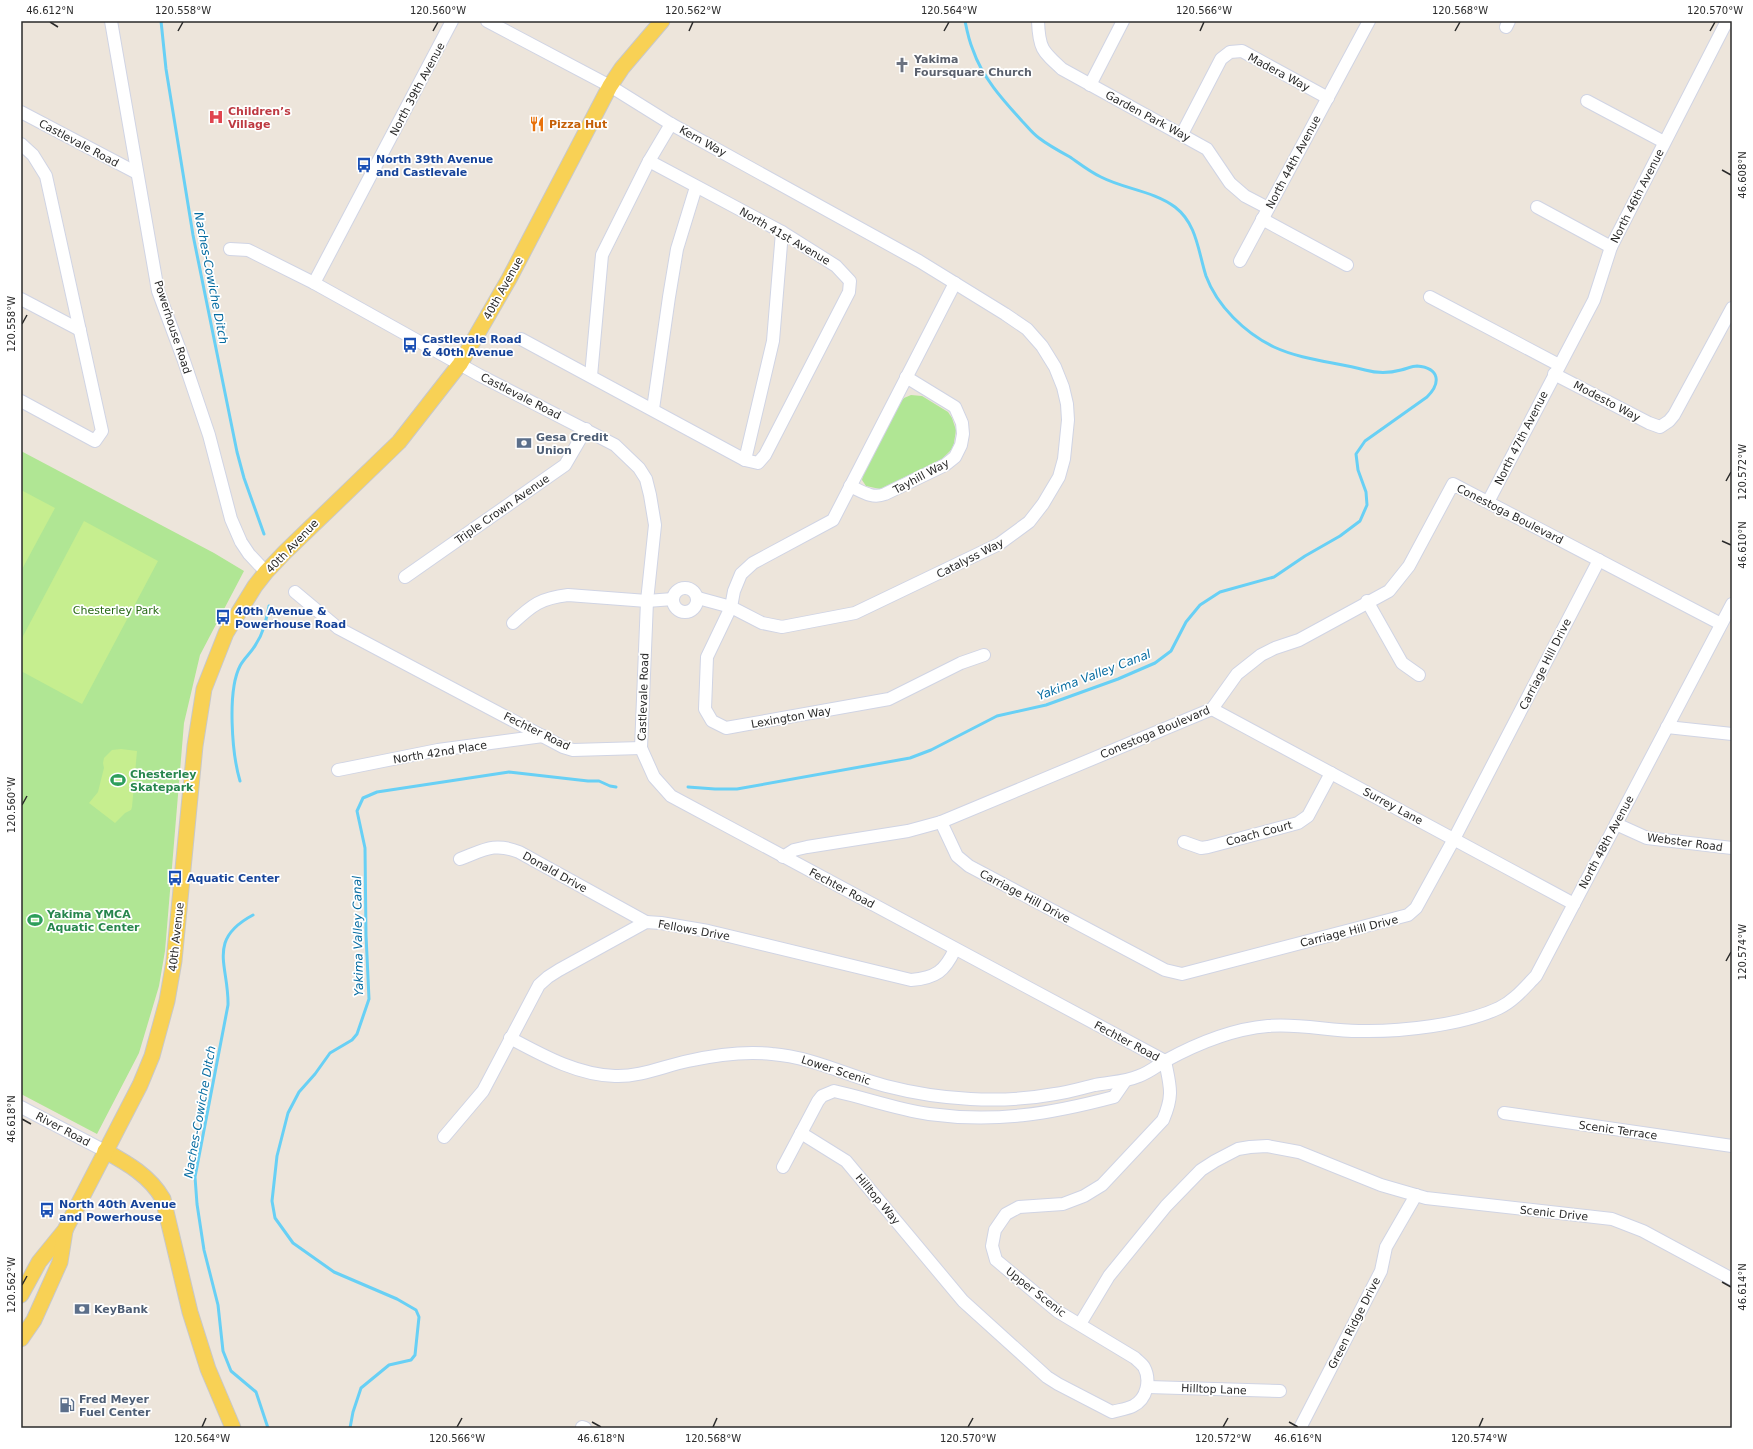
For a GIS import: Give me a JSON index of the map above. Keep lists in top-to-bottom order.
{
  "streets": {
    "main road": ["40th Avenue"],
    "street": [
      "Madera Way",
      "North 39th Avenue",
      "Garden Park Way",
      "Kern Way",
      "Castlevale Road",
      "North 44th Avenue",
      "North 46th Avenue",
      "North 41st Avenue",
      "Powerhouse Road",
      "Modesto Way",
      "North 47th Avenue",
      "Tayhill Way",
      "Triple Crown Avenue",
      "Conestoga Boulevard",
      "Catalyss Way",
      "Carriage Hill Drive",
      "Lexington Way",
      "Fechter Road",
      "North 42nd Place",
      "Surrey Lane",
      "Coach Court",
      "North 48th Avenue",
      "Webster Road",
      "Donald Drive",
      "Fellows Drive",
      "Lower Scenic",
      "River Road",
      "Scenic Terrace",
      "Hilltop Way",
      "Scenic Drive",
      "Upper Scenic",
      "Green Ridge Drive",
      "Hilltop Lane"
    ]
  },
  "crossings": [
    ["Madera Way", "Garden Park Way"],
    ["Madera Way", "North 44th Avenue"],
    ["North 39th Avenue", "Castlevale Road"],
    ["Garden Park Way", "North 44th Avenue"],
    ["Kern Way", "40th Avenue"],
    ["Kern Way", "Catalyss Way"],
    ["Castlevale Road", "40th Avenue"],
    ["Castlevale Road", "Powerhouse Road"],
    ["Castlevale Road", "Triple Crown Avenue"],
    ["Castlevale Road", "Fechter Road"],
    ["North 46th Avenue", "Modesto Way"],
    ["North 46th Avenue", "North 47th Avenue"],
    ["40th Avenue", "Powerhouse Road"],
    ["40th Avenue", "River Road"],
    ["Modesto Way", "North 47th Avenue"],
    ["North 47th Avenue", "Conestoga Boulevard"],
    ["Conestoga Boulevard", "Carriage Hill Drive"],
    ["Conestoga Boulevard", "Fechter Road"],
    ["Conestoga Boulevard", "Surrey Lane"],
    ["Conestoga Boulevard", "North 48th Avenue"],
    ["Catalyss Way", "Lexington Way"],
    ["Carriage Hill Drive", "Surrey Lane"],
    ["Fechter Road", "North 42nd Place"],
    ["Fechter Road", "North 48th Avenue"],
    ["Fechter Road", "Fellows Drive"],
    ["Fechter Road", "Lower Scenic"],
    ["Fechter Road", "Upper Scenic"],
    ["Surrey Lane", "Coach Court"],
    ["Surrey Lane", "North 48th Avenue"],
    ["North 48th Avenue", "Webster Road"],
    ["Donald Drive", "Fellows Drive"],
    ["Fellows Drive", "Lower Scenic"],
    ["Lower Scenic", "Upper Scenic"],
    ["Hilltop Way", "Hilltop Lane"],
    ["Scenic Drive", "Upper Scenic"],
    ["Scenic Drive", "Green Ridge Drive"]
  ],
  "water": ["Naches-Cowiche Ditch", "Yakima Valley Canal"],
  "parks": ["Chesterley Park"],
  "places": {
    "church": ["Yakima Foursquare Church"],
    "hospital": ["Children’s Village"],
    "restaurant": ["Pizza Hut"],
    "bus stop": [
      "North 39th Avenue and Castlevale",
      "Castlevale Road & 40th Avenue",
      "40th Avenue & Powerhouse Road",
      "Aquatic Center",
      "North 40th Avenue and Powerhouse"
    ],
    "bank": ["Gesa Credit Union", "KeyBank"],
    "sports": ["Chesterley Skatepark", "Yakima YMCA Aquatic Center"],
    "fuel station": ["Fred Meyer Fuel Center"]
  },
  "coordinates": [
    "46.612°N",
    "120.558°W",
    "120.560°W",
    "120.562°W",
    "120.564°W",
    "120.566°W",
    "120.568°W",
    "120.570°W",
    "46.608°N",
    "120.572°W",
    "46.610°N",
    "120.574°W",
    "46.618°N",
    "46.614°N",
    "46.616°N"
  ]
}
